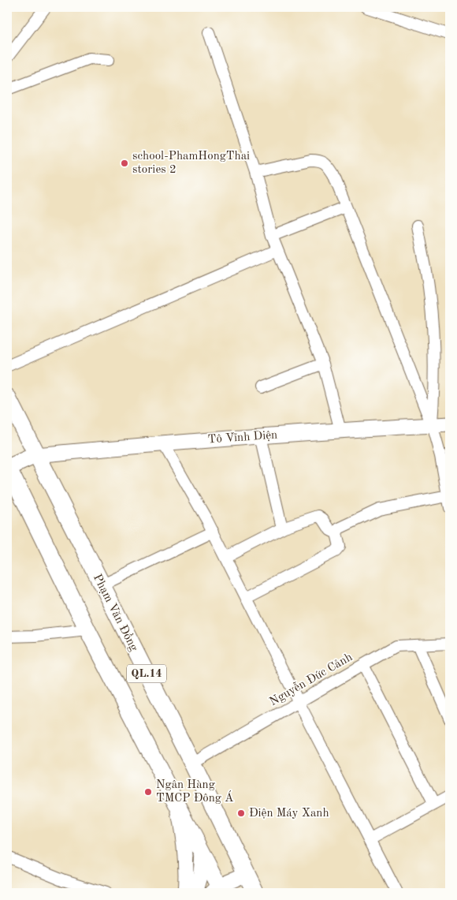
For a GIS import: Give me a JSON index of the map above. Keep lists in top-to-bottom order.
{
  "streets": {
    "main road": ["Phạm Văn Đồng", "QL.14"],
    "street": ["Tô Vĩnh Diện", "Nguyễn Đức Cảnh"]
  },
  "crossings": [
    ["Tô Vĩnh Diện", "Phạm Văn Đồng"],
    ["Phạm Văn Đồng", "Nguyễn Đức Cảnh"]
  ],
  "places": ["school-PhamHongThai stories 2", "Ngân Hàng TMCP Đông Á", "Điện Máy Xanh"]
}
